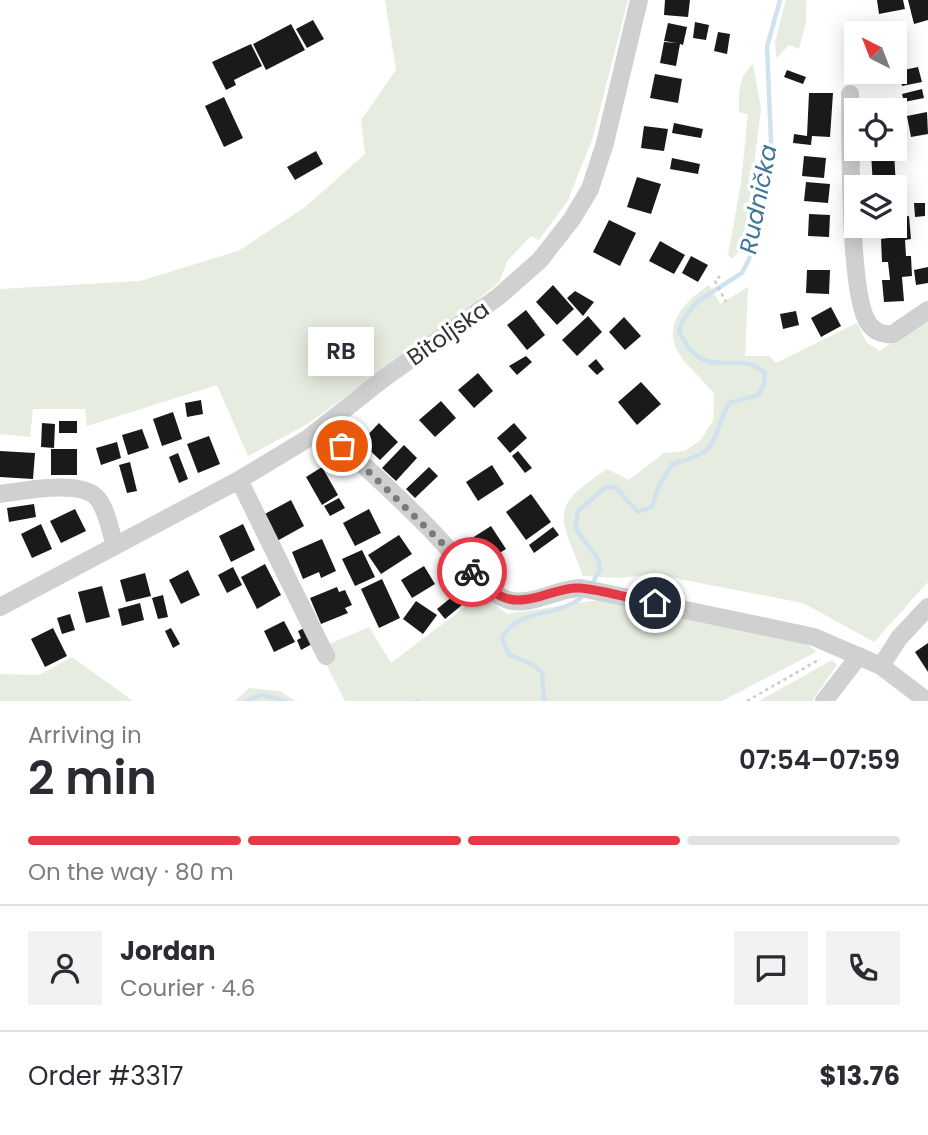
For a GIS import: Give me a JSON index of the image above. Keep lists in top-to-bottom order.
{
  "streets": {
    "street": ["Bitoljska"]
  },
  "water": ["Rudnička"],
  "places": ["RB"],
  "north": "top left",
  "page": {
    "bubble": "RB",
    "heading": ["2 min", "Arriving in", "07:54–07:59"],
    "panel": [
      "Jordan",
      "Courier · 4.6",
      "Order #3317",
      "$13.76"
    ],
    "bar": "On the way · 80 m"
  }
}
